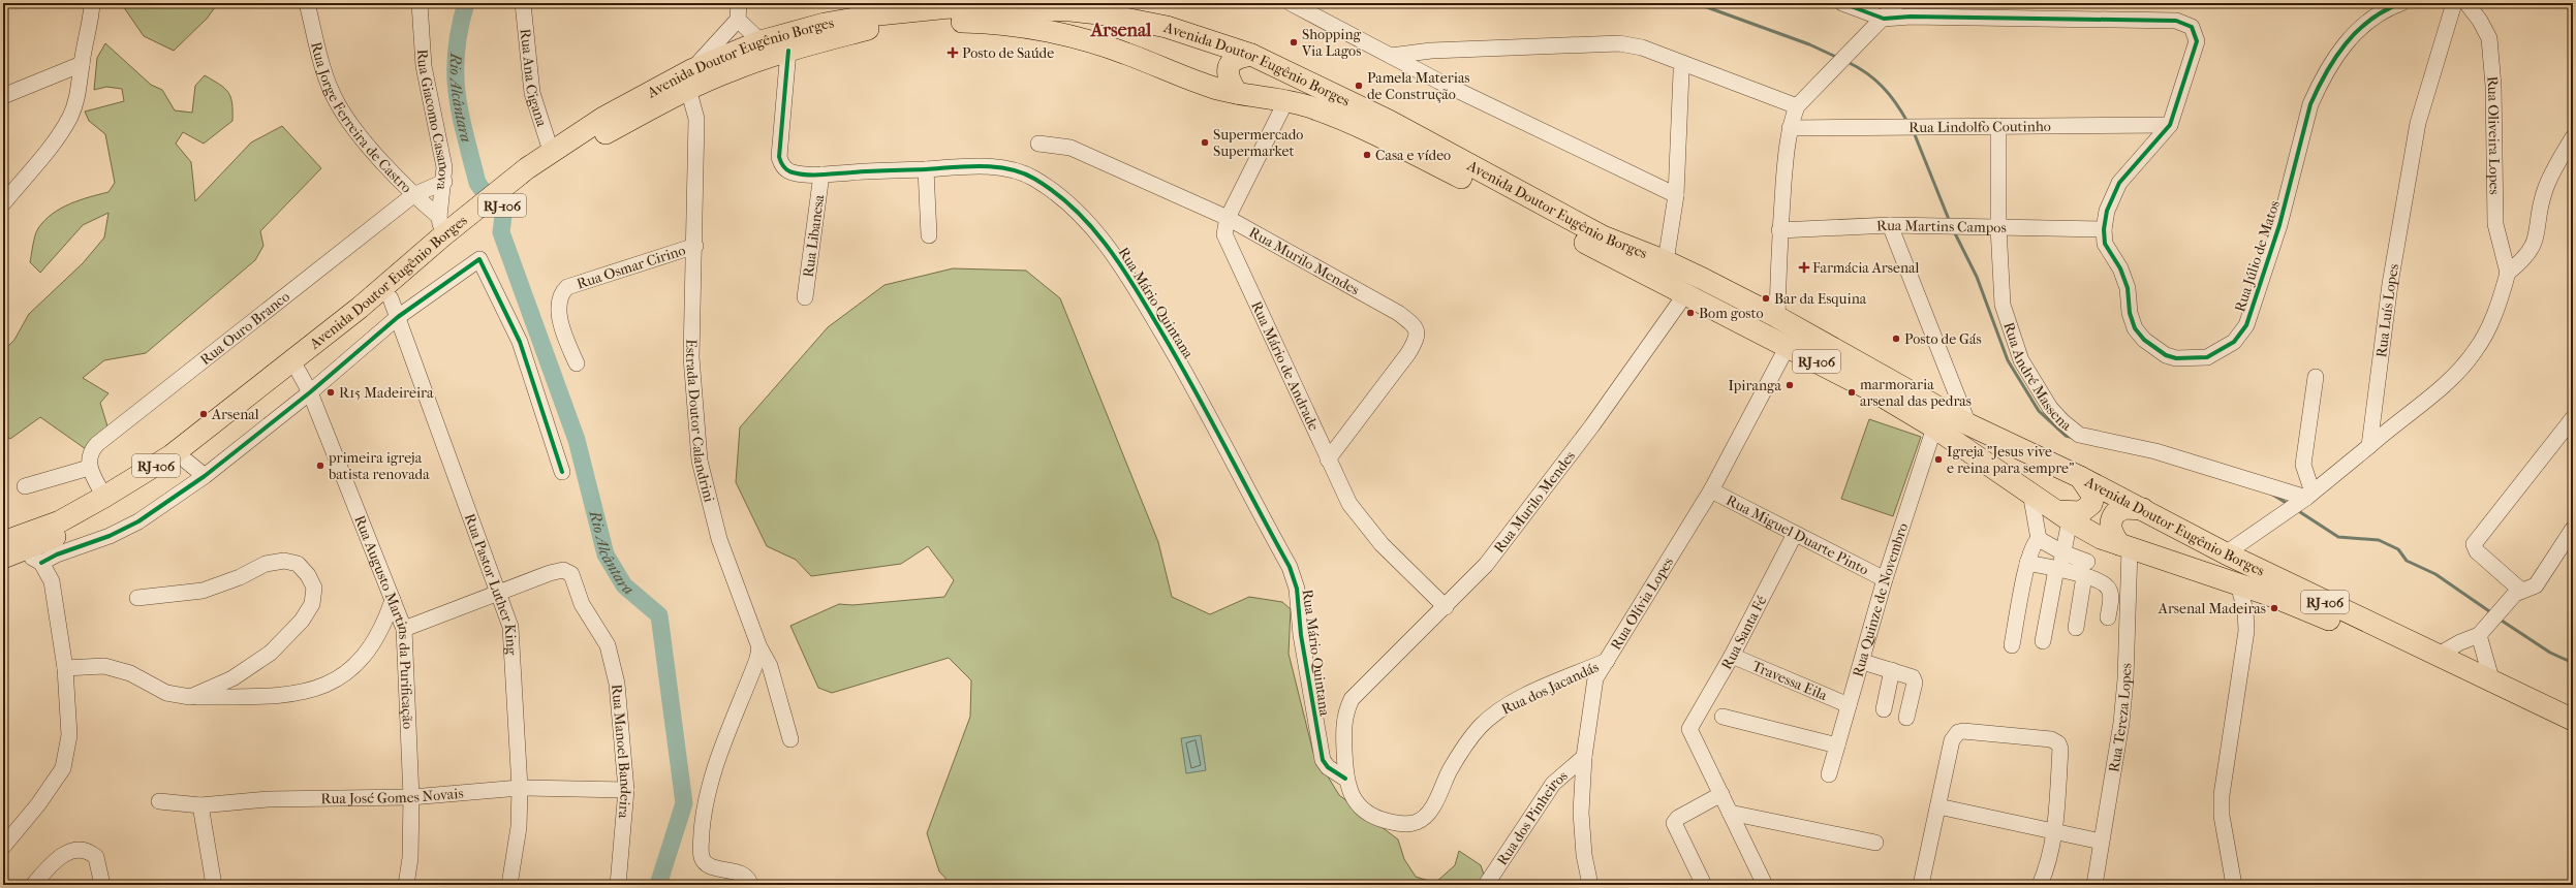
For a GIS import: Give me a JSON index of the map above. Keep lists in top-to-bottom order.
{
  "streets": {
    "highway": ["Avenida Doutor Eugênio Borges", "RJ-106"],
    "street": [
      "Rua Ana Cigana",
      "Rua Jorge Ferreira de Castro",
      "Rua Giacomo Casanova",
      "Rua Lindolfo Coutinho",
      "Rua Oliveira Lopes",
      "Rua Martins Campos",
      "Rua Libanesa",
      "Rua Júlio de Matos",
      "Rua Murilo Mendes",
      "Rua Osmar Cirino",
      "Rua Mário Quintana",
      "Rua Luís Lopes",
      "Rua Ouro Branco",
      "Rua Mário de Andrade",
      "Rua André Massena",
      "Estrada Doutor Calandrini",
      "Rua Miguel Duarte Pinto",
      "Rua Pastor Luther King",
      "Rua Quinze de Novembro",
      "Rua Olívia Lopes",
      "Rua Augusto Martins da Purificação",
      "Rua Santa Fé",
      "Travessa Eila",
      "Rua dos Jacandás",
      "Rua Tereza Lopes",
      "Rua Manoel Bandeira",
      "Rua José Gomes Novais",
      "Rua dos Pinheiros"
    ]
  },
  "crossings": [
    ["Avenida Doutor Eugênio Borges", "Rua Ana Cigana"],
    ["Avenida Doutor Eugênio Borges", "Rua Jorge Ferreira de Castro"],
    ["Avenida Doutor Eugênio Borges", "Rua Giacomo Casanova"],
    ["Avenida Doutor Eugênio Borges", "Rua Murilo Mendes"],
    ["Avenida Doutor Eugênio Borges", "Rua Mário Quintana"],
    ["Avenida Doutor Eugênio Borges", "Rua Mário de Andrade"],
    ["Avenida Doutor Eugênio Borges", "Estrada Doutor Calandrini"],
    ["Avenida Doutor Eugênio Borges", "Rua Pastor Luther King"],
    ["Avenida Doutor Eugênio Borges", "Rua Quinze de Novembro"],
    ["Avenida Doutor Eugênio Borges", "Rua Olívia Lopes"],
    ["Avenida Doutor Eugênio Borges", "Rua Augusto Martins da Purificação"],
    ["Avenida Doutor Eugênio Borges", "Rua Tereza Lopes"],
    ["Rua Jorge Ferreira de Castro", "Rua Giacomo Casanova"],
    ["Rua Jorge Ferreira de Castro", "Rua Ouro Branco"],
    ["Rua Giacomo Casanova", "Rua Ouro Branco"],
    ["Rua Lindolfo Coutinho", "Rua Júlio de Matos"],
    ["Rua Lindolfo Coutinho", "Rua André Massena"],
    ["Rua Martins Campos", "Rua Júlio de Matos"],
    ["Rua Martins Campos", "Rua André Massena"],
    ["Rua Libanesa", "Rua Mário Quintana"],
    ["Rua Murilo Mendes", "Rua Mário de Andrade"],
    ["Rua Murilo Mendes", "Rua dos Jacandás"],
    ["Rua Osmar Cirino", "Estrada Doutor Calandrini"],
    ["Rua Mário Quintana", "Rua dos Jacandás"],
    ["Rua Miguel Duarte Pinto", "Rua Quinze de Novembro"],
    ["Rua Miguel Duarte Pinto", "Rua Olívia Lopes"],
    ["Rua Miguel Duarte Pinto", "Rua Santa Fé"],
    ["Rua Pastor Luther King", "Rua Manoel Bandeira"],
    ["Rua Pastor Luther King", "Rua José Gomes Novais"],
    ["Rua Quinze de Novembro", "Travessa Eila"],
    ["Rua Olívia Lopes", "Rua dos Jacandás"],
    ["Rua Olívia Lopes", "Rua dos Pinheiros"],
    ["Rua Augusto Martins da Purificação", "Rua José Gomes Novais"],
    ["Rua Santa Fé", "Travessa Eila"],
    ["Rua Manoel Bandeira", "Rua José Gomes Novais"]
  ],
  "districts": ["Arsenal"],
  "water": ["Rio Alcântara"],
  "places": {
    "other": [
      "Shopping Via Lagos",
      "Pamela Materias de Construção",
      "Supermercado Supermarket",
      "Casa e vídeo",
      "Bar da Esquina",
      "Bom gosto",
      "Posto de Gás",
      "Ipiranga",
      "R15 Madeireira",
      "marmoraria arsenal das pedras",
      "Arsenal",
      "Igreja \"Jesus vive e reina para sempre\"",
      "primeira igreja batista renovada",
      "Arsenal Madeiras"
    ],
    "health": ["Posto de Saúde", "Farmácia Arsenal"]
  }
}
